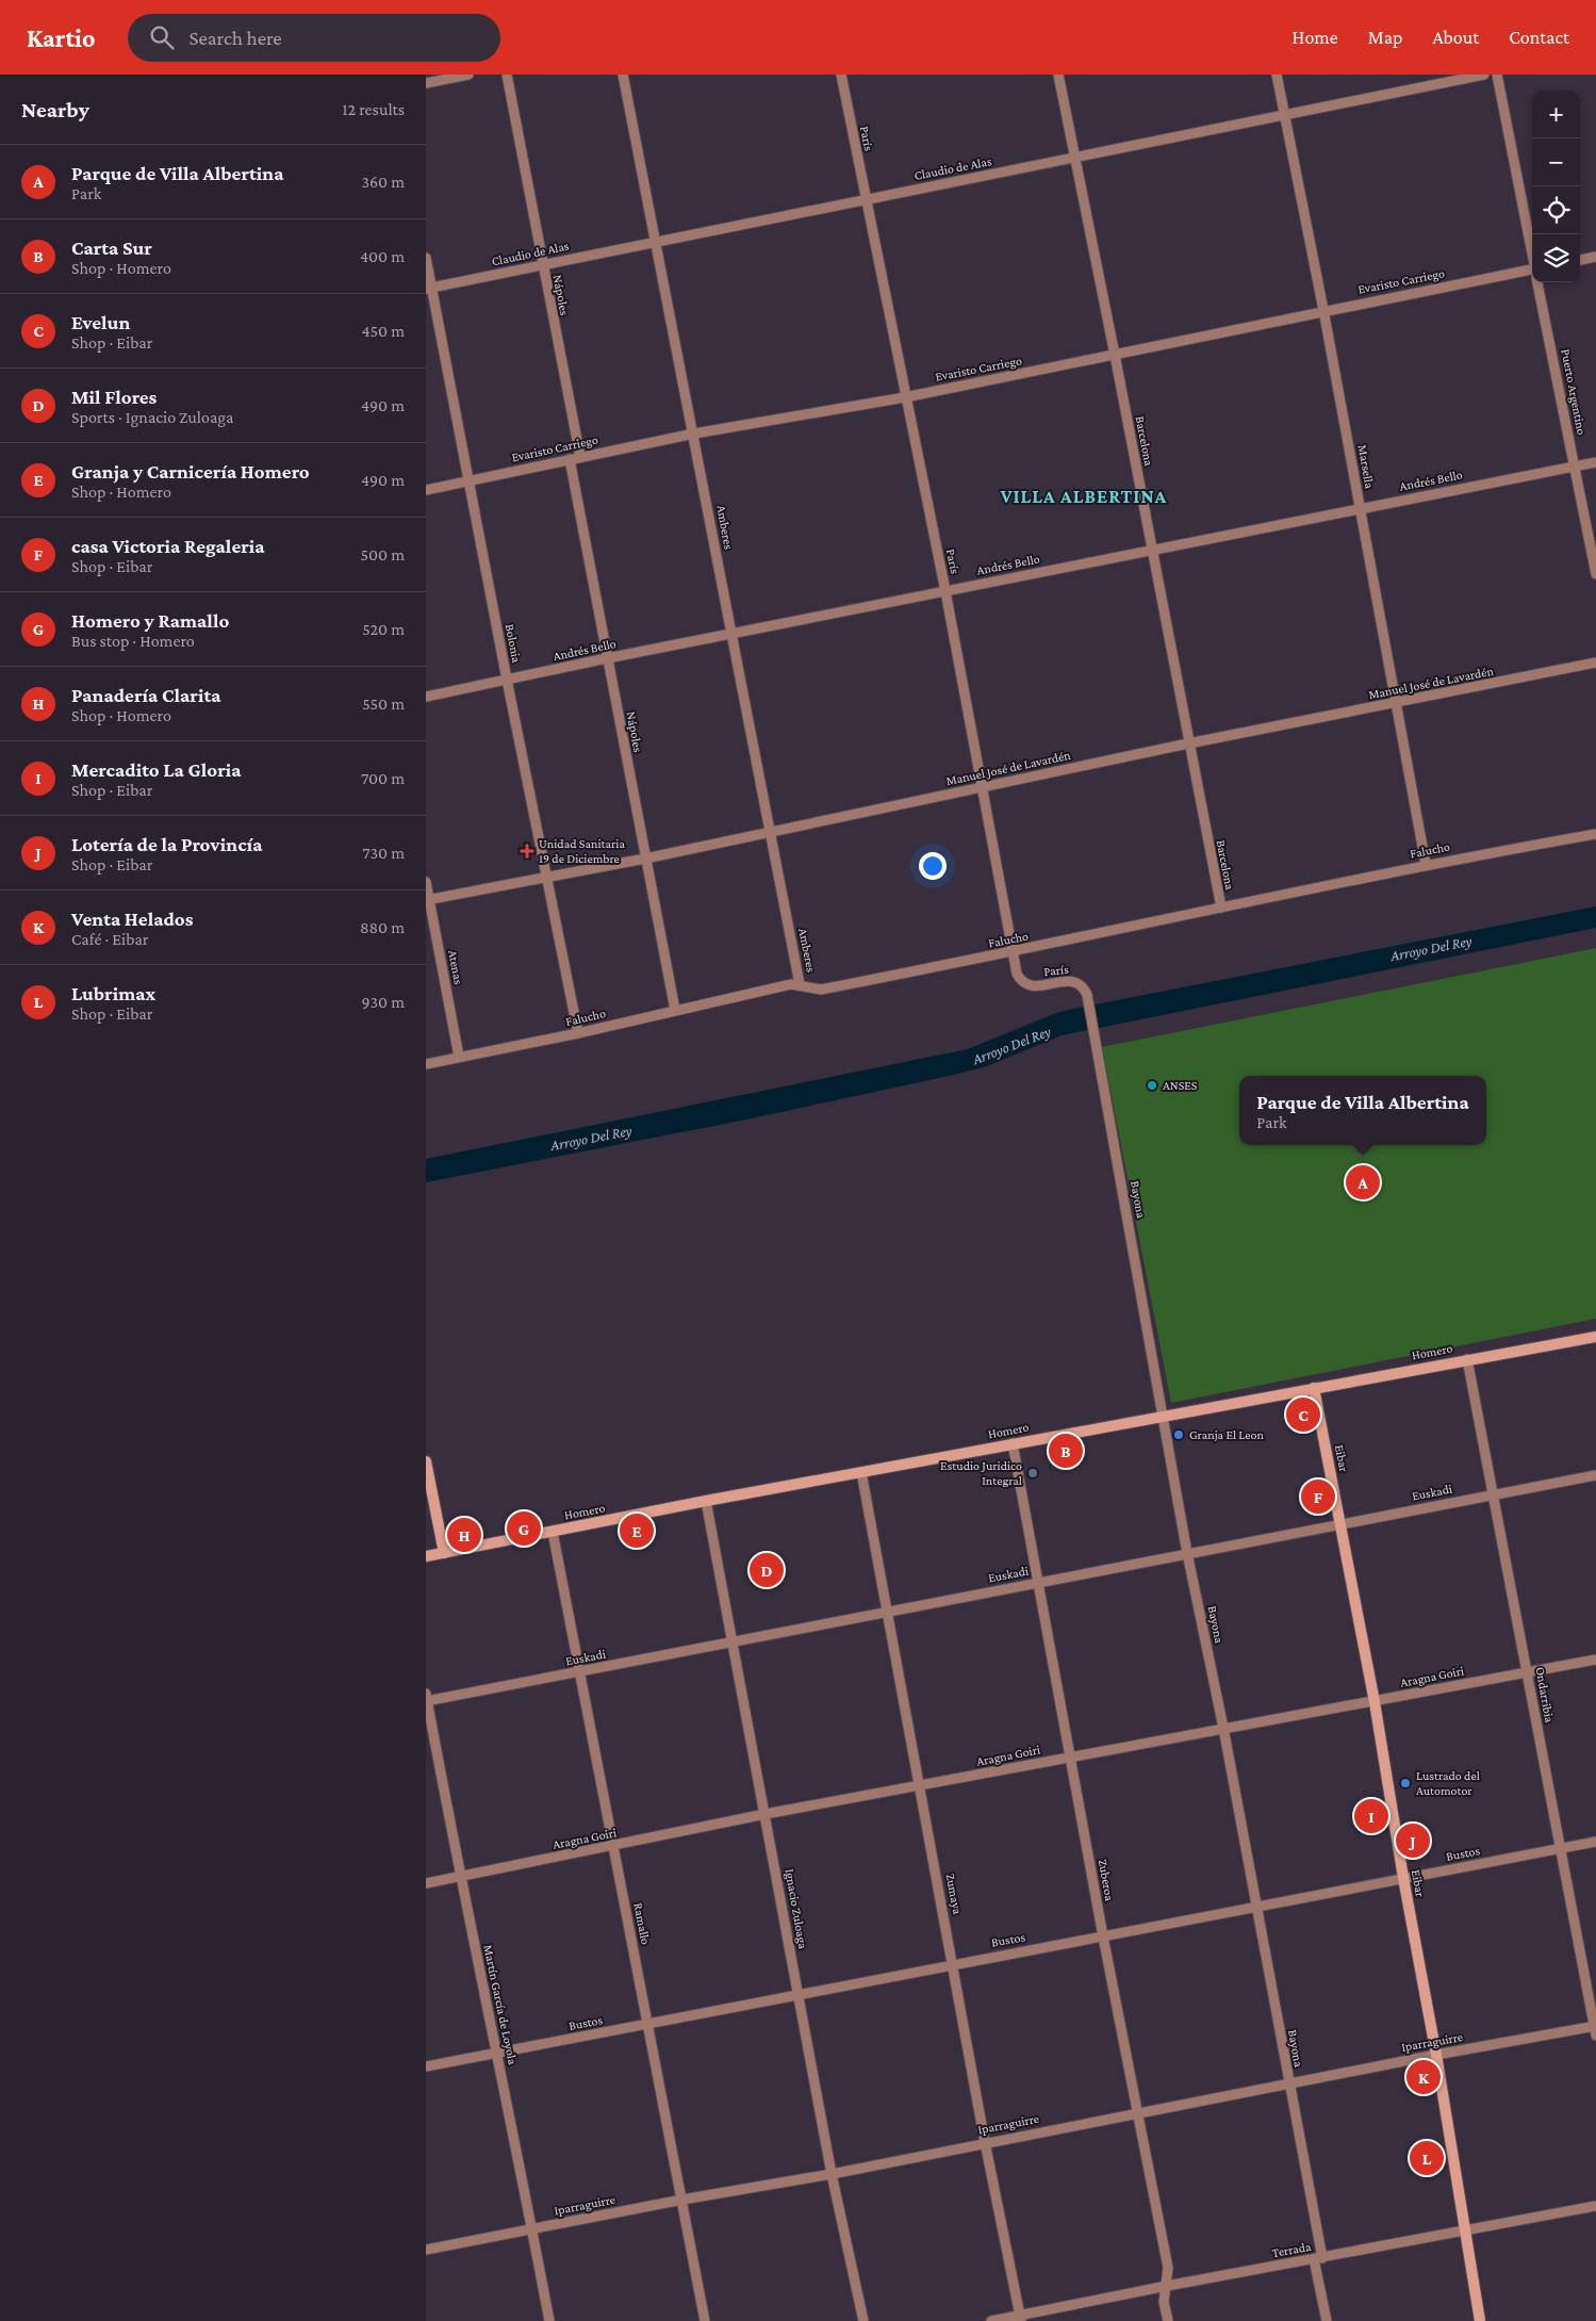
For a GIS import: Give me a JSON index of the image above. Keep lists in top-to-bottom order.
{
  "streets": {
    "main road": ["Homero", "Eibar"],
    "street": [
      "París",
      "Claudio de Alas",
      "Evaristo Carriego",
      "Nápoles",
      "Puerto Argentino",
      "Barcelona",
      "Marsella",
      "Andrés Bello",
      "Amberes",
      "Bolonia",
      "Manuel José de Lavardén",
      "Falucho",
      "Atenas",
      "Bayona",
      "Euskadi",
      "Aragna Goiri",
      "Ondarribia",
      "Bustos",
      "Zuberoa",
      "Zumaya",
      "Ignacio Zuloaga",
      "Ramallo",
      "Martín García de Loyola",
      "Iparraguirre",
      "Terrada"
    ]
  },
  "crossings": [
    ["París", "Claudio de Alas"],
    ["París", "Evaristo Carriego"],
    ["París", "Andrés Bello"],
    ["París", "Manuel José de Lavardén"],
    ["París", "Falucho"],
    ["París", "Bayona"],
    ["Claudio de Alas", "Nápoles"],
    ["Claudio de Alas", "Barcelona"],
    ["Claudio de Alas", "Marsella"],
    ["Claudio de Alas", "Amberes"],
    ["Claudio de Alas", "Bolonia"],
    ["Evaristo Carriego", "Nápoles"],
    ["Evaristo Carriego", "Barcelona"],
    ["Evaristo Carriego", "Marsella"],
    ["Evaristo Carriego", "Amberes"],
    ["Evaristo Carriego", "Bolonia"],
    ["Nápoles", "Andrés Bello"],
    ["Nápoles", "Manuel José de Lavardén"],
    ["Nápoles", "Falucho"],
    ["Puerto Argentino", "Andrés Bello"],
    ["Barcelona", "Andrés Bello"],
    ["Barcelona", "Manuel José de Lavardén"],
    ["Barcelona", "Falucho"],
    ["Marsella", "Andrés Bello"],
    ["Marsella", "Manuel José de Lavardén"],
    ["Marsella", "Falucho"],
    ["Andrés Bello", "Amberes"],
    ["Andrés Bello", "Bolonia"],
    ["Amberes", "Manuel José de Lavardén"],
    ["Amberes", "Falucho"],
    ["Bolonia", "Manuel José de Lavardén"],
    ["Bolonia", "Falucho"],
    ["Manuel José de Lavardén", "Atenas"],
    ["Falucho", "Atenas"],
    ["Bayona", "Homero"],
    ["Bayona", "Euskadi"],
    ["Bayona", "Aragna Goiri"],
    ["Bayona", "Bustos"],
    ["Bayona", "Iparraguirre"],
    ["Bayona", "Terrada"],
    ["Homero", "Eibar"],
    ["Homero", "Ondarribia"],
    ["Homero", "Zuberoa"],
    ["Homero", "Zumaya"],
    ["Homero", "Ignacio Zuloaga"],
    ["Homero", "Ramallo"],
    ["Eibar", "Euskadi"],
    ["Eibar", "Aragna Goiri"],
    ["Eibar", "Bustos"],
    ["Eibar", "Iparraguirre"],
    ["Eibar", "Terrada"],
    ["Euskadi", "Ondarribia"],
    ["Euskadi", "Zuberoa"],
    ["Euskadi", "Zumaya"],
    ["Euskadi", "Ignacio Zuloaga"],
    ["Euskadi", "Ramallo"],
    ["Euskadi", "Martín García de Loyola"],
    ["Aragna Goiri", "Ondarribia"],
    ["Aragna Goiri", "Zuberoa"],
    ["Aragna Goiri", "Zumaya"],
    ["Aragna Goiri", "Ignacio Zuloaga"],
    ["Aragna Goiri", "Ramallo"],
    ["Aragna Goiri", "Martín García de Loyola"],
    ["Ondarribia", "Bustos"],
    ["Ondarribia", "Iparraguirre"],
    ["Bustos", "Zuberoa"],
    ["Bustos", "Zumaya"],
    ["Bustos", "Ignacio Zuloaga"],
    ["Bustos", "Ramallo"],
    ["Bustos", "Martín García de Loyola"],
    ["Zuberoa", "Iparraguirre"],
    ["Zuberoa", "Terrada"],
    ["Zumaya", "Iparraguirre"],
    ["Zumaya", "Terrada"],
    ["Ignacio Zuloaga", "Iparraguirre"],
    ["Ramallo", "Iparraguirre"],
    ["Martín García de Loyola", "Iparraguirre"]
  ],
  "districts": ["VILLA ALBERTINA"],
  "water": ["Arroyo Del Rey"],
  "places": {
    "health": ["Unidad Sanitaria 19 de Diciembre"],
    "other": [
      "ANSES",
      "Granja El Leon",
      "Estudio Juridico Integral",
      "Lustrado del Automotor"
    ]
  },
  "page": {
    "header": "Kartio",
    "search": "Search here",
    "nav": [
      "Home",
      "Map",
      "About",
      "Contact"
    ],
    "heading": ["Nearby", "12 results"],
    "map_buttons": ["+", "−"],
    "list": [
      {
        "mark": "A",
        "name": "Parque de Villa Albertina",
        "note": "Park",
        "value": "360 m"
      },
      {
        "mark": "B",
        "name": "Carta Sur",
        "note": "Shop · Homero",
        "value": "400 m"
      },
      {
        "mark": "C",
        "name": "Evelun",
        "note": "Shop · Eibar",
        "value": "450 m"
      },
      {
        "mark": "D",
        "name": "Mil Flores",
        "note": "Sports · Ignacio Zuloaga",
        "value": "490 m"
      },
      {
        "mark": "E",
        "name": "Granja y Carnicería Homero",
        "note": "Shop · Homero",
        "value": "490 m"
      },
      {
        "mark": "F",
        "name": "casa Victoria Regaleria",
        "note": "Shop · Eibar",
        "value": "500 m"
      },
      {
        "mark": "G",
        "name": "Homero y Ramallo",
        "note": "Bus stop · Homero",
        "value": "520 m"
      },
      {
        "mark": "H",
        "name": "Panadería Clarita",
        "note": "Shop · Homero",
        "value": "550 m"
      },
      {
        "mark": "I",
        "name": "Mercadito La Gloria",
        "note": "Shop · Eibar",
        "value": "700 m"
      },
      {
        "mark": "J",
        "name": "Lotería de la Provincía",
        "note": "Shop · Eibar",
        "value": "730 m"
      },
      {
        "mark": "K",
        "name": "Venta Helados",
        "note": "Café · Eibar",
        "value": "880 m"
      },
      {
        "mark": "L",
        "name": "Lubrimax",
        "note": "Shop · Eibar",
        "value": "930 m"
      }
    ],
    "popup": ["Parque de Villa Albertina", "Park"],
    "pins": [
      "A",
      "C",
      "B",
      "F",
      "G",
      "E",
      "H",
      "D",
      "I",
      "J",
      "K",
      "L"
    ]
  }
}
